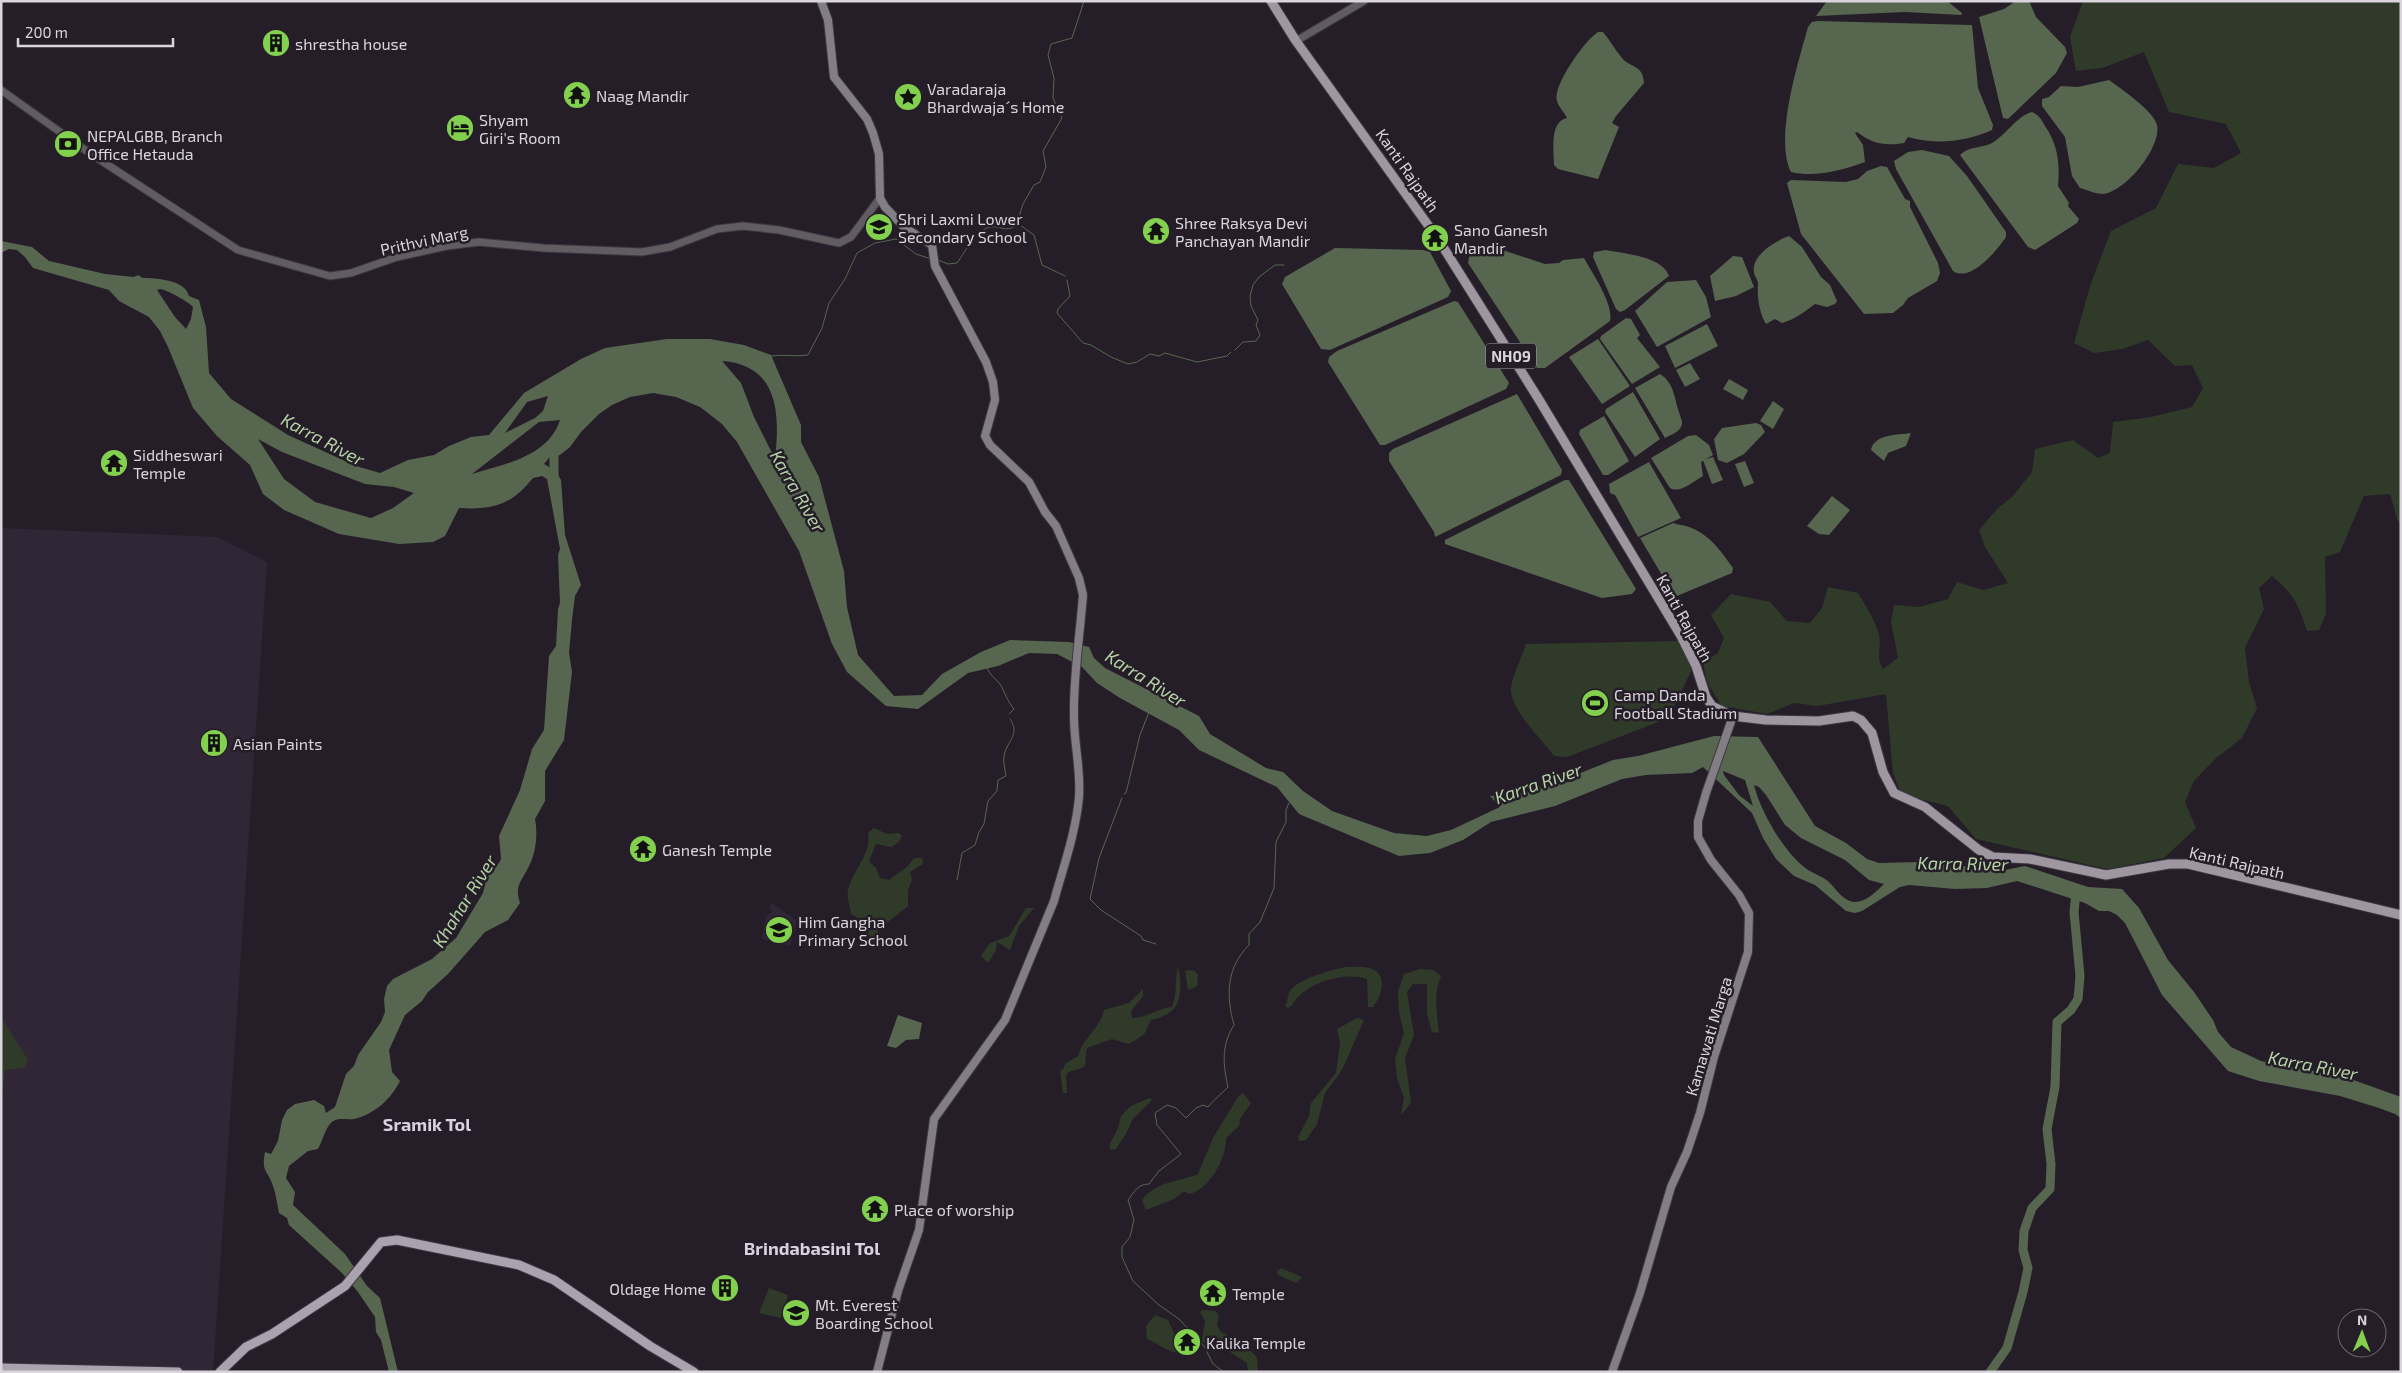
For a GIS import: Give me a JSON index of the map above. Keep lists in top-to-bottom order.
{
  "streets": {
    "main road": ["Kanti Rajpath", "NH09", "Kamawati Marga"],
    "street": ["Prithvi Marg"]
  },
  "crossings": [
    ["Kanti Rajpath", "Kamawati Marga"]
  ],
  "districts": ["Sramik Tol", "Brindabasini Tol"],
  "water": ["Karra River", "Khahar River"],
  "places": {
    "building": ["shrestha house", "Asian Paints", "Oldage Home"],
    "temple": [
      "Naag Mandir",
      "Shree Raksya Devi Panchayan Mandir",
      "Sano Ganesh Mandir",
      "Siddheswari Temple",
      "Ganesh Temple",
      "Place of worship",
      "Temple",
      "Kalika Temple"
    ],
    "place": ["Varadaraja Bhardwaja´s Home"],
    "hotel": ["Shyam Giri's Room"],
    "bank": ["NEPALGBB, Branch Office Hetauda"],
    "school or university": ["Shri Laxmi Lower Secondary School", "Him Gangha Primary School", "Mt. Everest Boarding School"],
    "sports": ["Camp Danda Football Stadium"]
  },
  "scale_bar": "200 m",
  "north": "top"
}
